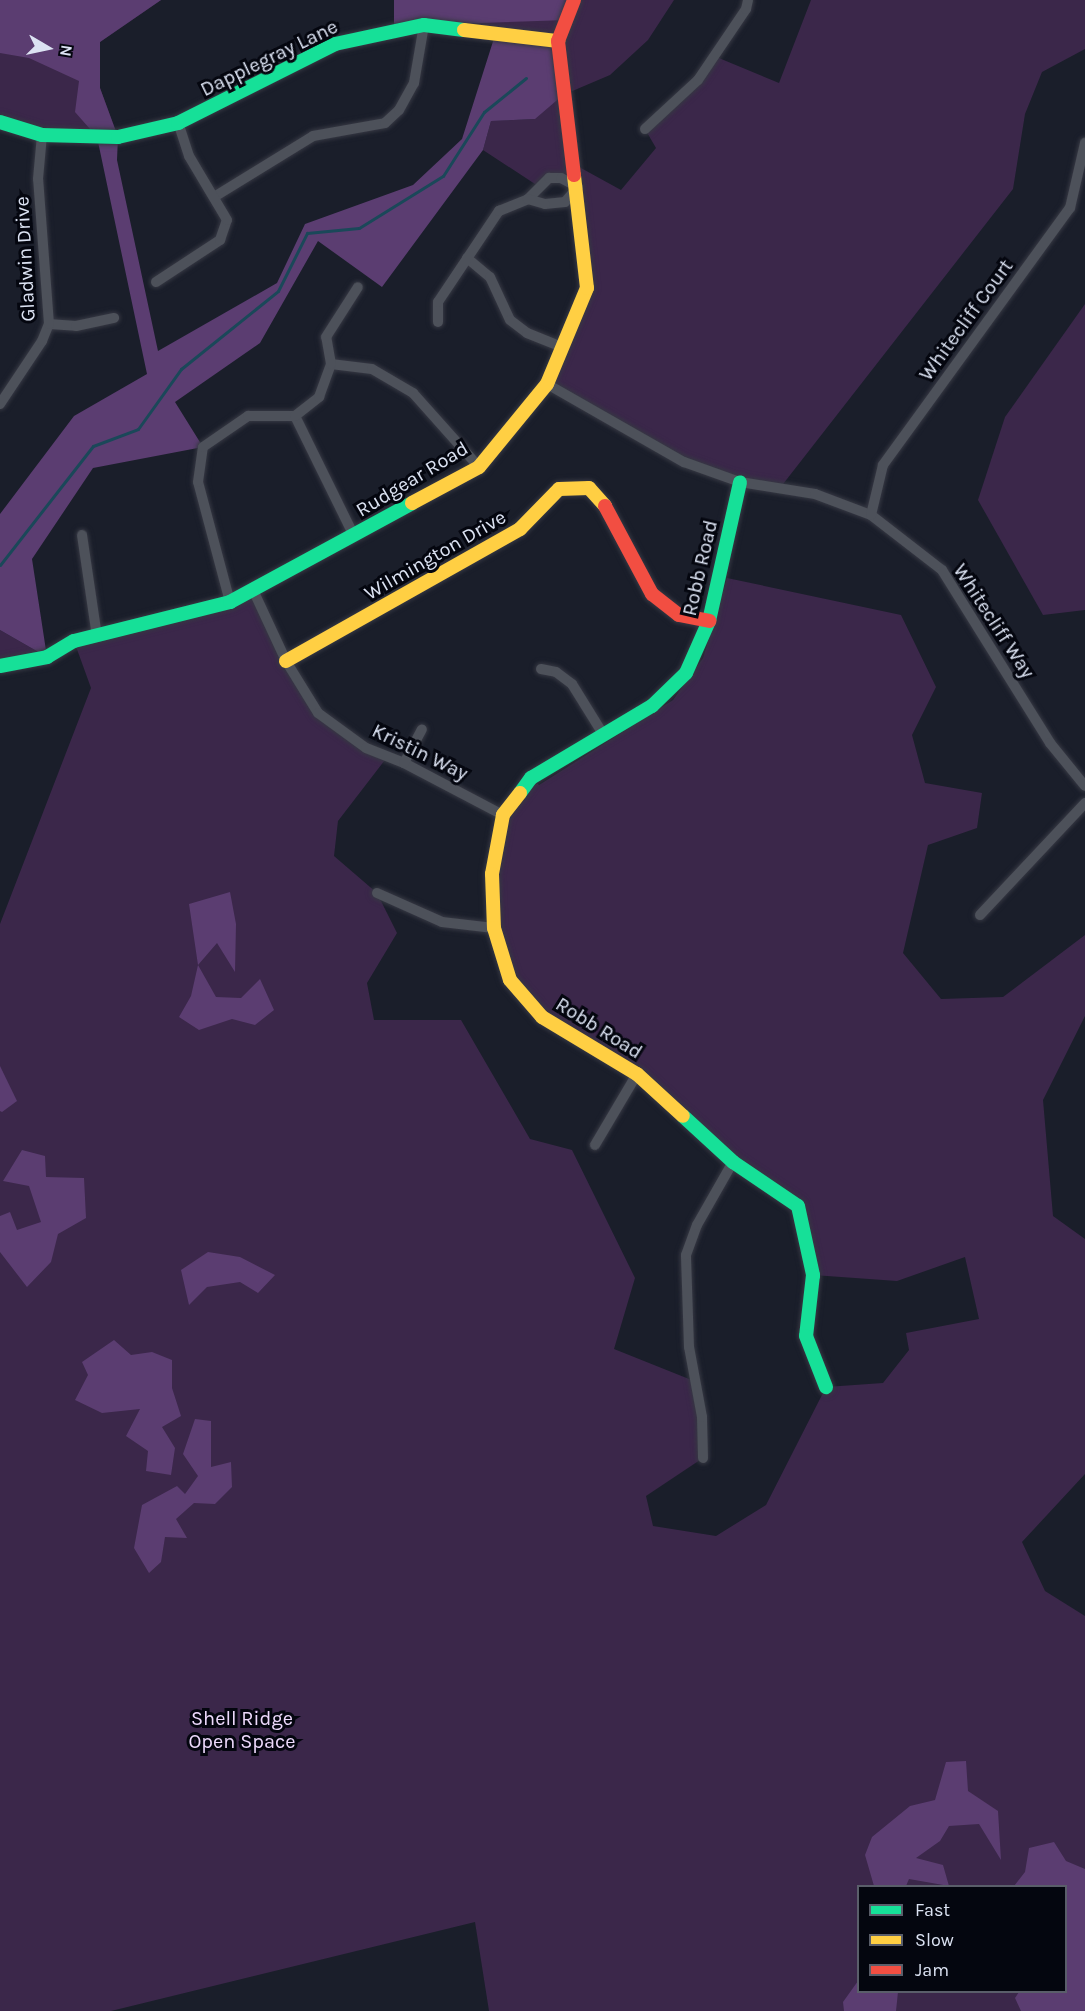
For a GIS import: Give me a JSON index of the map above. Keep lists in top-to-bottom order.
{
  "streets": {
    "street": [
      "Dapplegray Lane",
      "Gladwin Drive",
      "Whitecliff Court",
      "Rudgear Road",
      "Wilmington Drive",
      "Robb Road",
      "Whitecliff Way",
      "Kristin Way"
    ]
  },
  "crossings": [
    ["Dapplegray Lane", "Gladwin Drive"],
    ["Dapplegray Lane", "Rudgear Road"],
    ["Whitecliff Court", "Whitecliff Way"],
    ["Rudgear Road", "Whitecliff Way"],
    ["Rudgear Road", "Kristin Way"],
    ["Wilmington Drive", "Robb Road"],
    ["Wilmington Drive", "Kristin Way"],
    ["Robb Road", "Whitecliff Way"],
    ["Robb Road", "Kristin Way"]
  ],
  "parks": ["Shell Ridge Open Space"],
  "legend": ["Fast", "Slow", "Jam"],
  "north": "right"
}
